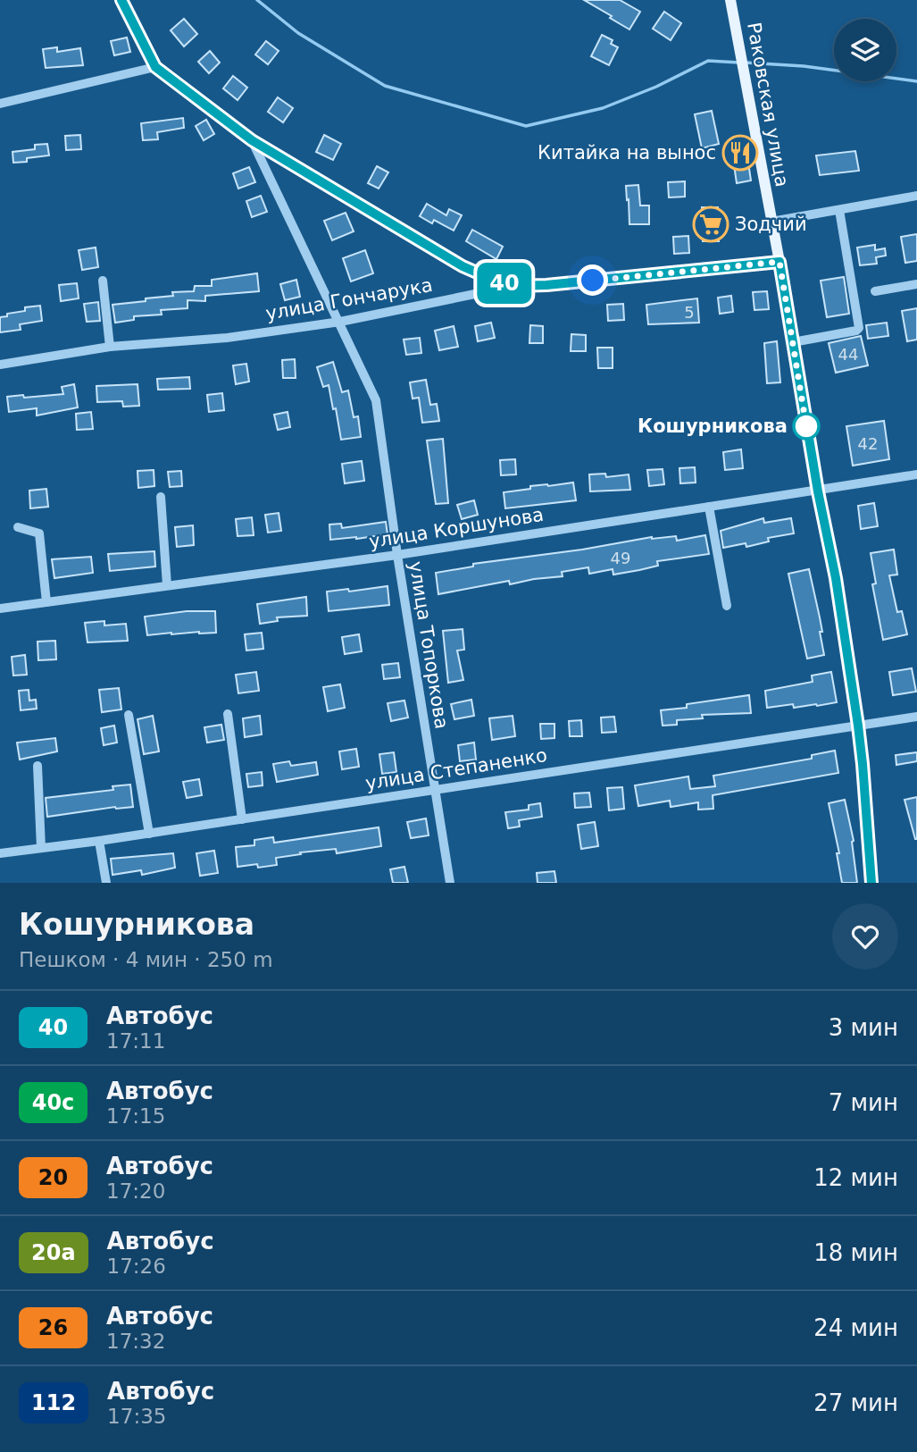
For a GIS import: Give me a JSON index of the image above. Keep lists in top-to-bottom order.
{
  "streets": {
    "main road": ["Раковская улица"],
    "street": [
      "улица Гончарука",
      "улица Коршунова",
      "улица Топоркова",
      "улица Степаненко"
    ]
  },
  "crossings": [
    ["Раковская улица", "улица Гончарука"],
    ["Раковская улица", "улица Коршунова"],
    ["Раковская улица", "улица Степаненко"],
    ["улица Гончарука", "улица Топоркова"],
    ["улица Коршунова", "улица Топоркова"],
    ["улица Топоркова", "улица Степаненко"]
  ],
  "places": {
    "restaurant": ["Китайка на вынос"],
    "supermarket": ["Зодчий"],
    "other": ["Кошурникова"]
  },
  "lines": ["bus line 40"],
  "house_numbers": [
    "5",
    "44",
    "42",
    "49"
  ],
  "page": {
    "on_map": "40",
    "heading": ["Кошурникова", "Пешком · 4 мин · 250 m"],
    "list": [
      {
        "mark": "40",
        "name": "Автобус",
        "note": "17:11",
        "value": "3 мин"
      },
      {
        "mark": "40с",
        "name": "Автобус",
        "note": "17:15",
        "value": "7 мин"
      },
      {
        "mark": "20",
        "name": "Автобус",
        "note": "17:20",
        "value": "12 мин"
      },
      {
        "mark": "20а",
        "name": "Автобус",
        "note": "17:26",
        "value": "18 мин"
      },
      {
        "mark": "26",
        "name": "Автобус",
        "note": "17:32",
        "value": "24 мин"
      },
      {
        "mark": "112",
        "name": "Автобус",
        "note": "17:35",
        "value": "27 мин"
      }
    ]
  }
}
